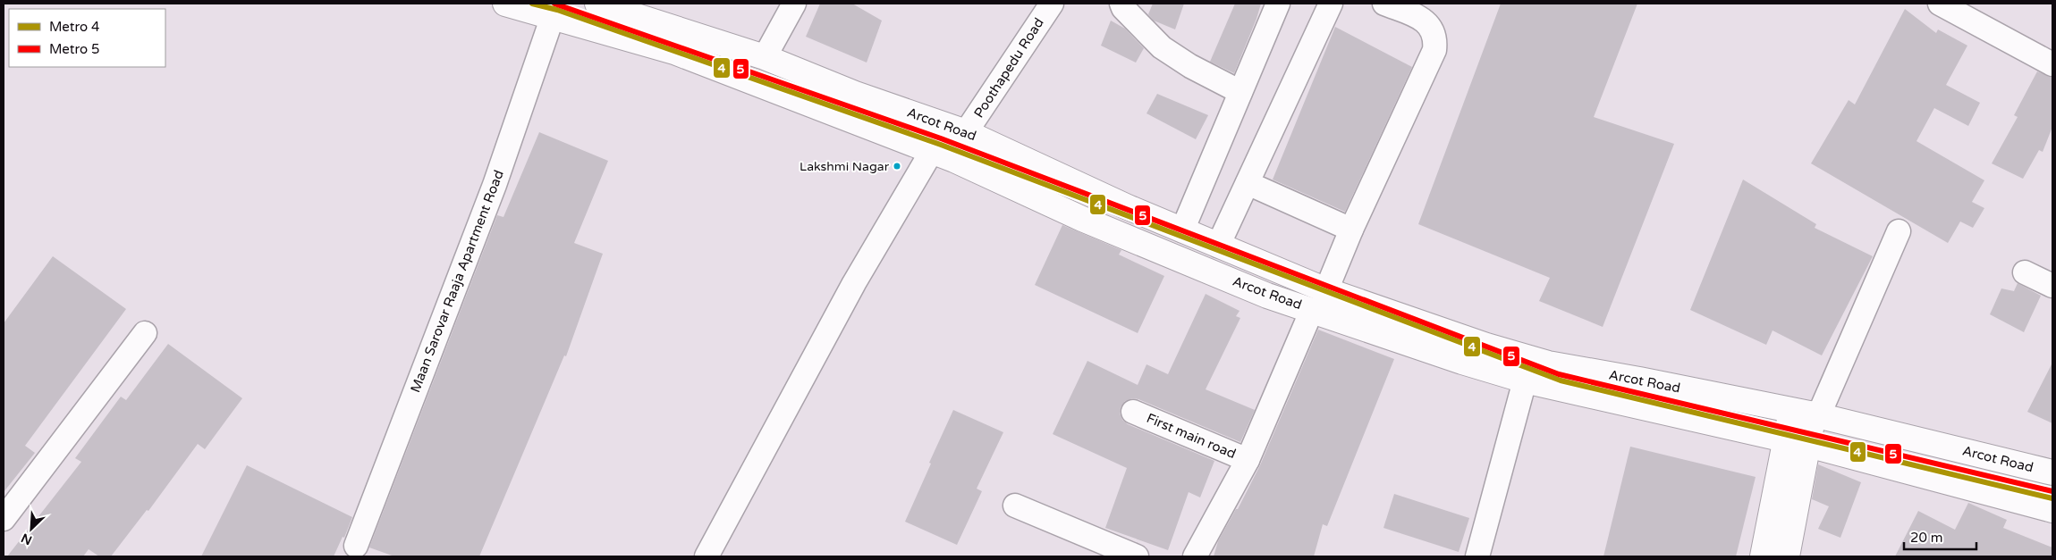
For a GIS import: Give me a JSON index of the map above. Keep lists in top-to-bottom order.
{
  "streets": {
    "main road": ["Arcot Road"],
    "street": ["Poothapedu Road", "Maan Sarovar Raaja Apartment Road", "First main road"]
  },
  "crossings": [
    ["Poothapedu Road", "Arcot Road"],
    ["Arcot Road", "Maan Sarovar Raaja Apartment Road"]
  ],
  "places": ["Lakshmi Nagar"],
  "lines": ["metro line 4", "metro line 5"],
  "legend": ["Metro 4", "Metro 5"],
  "scale_bar": "20 m",
  "north": "bottom left"
}
